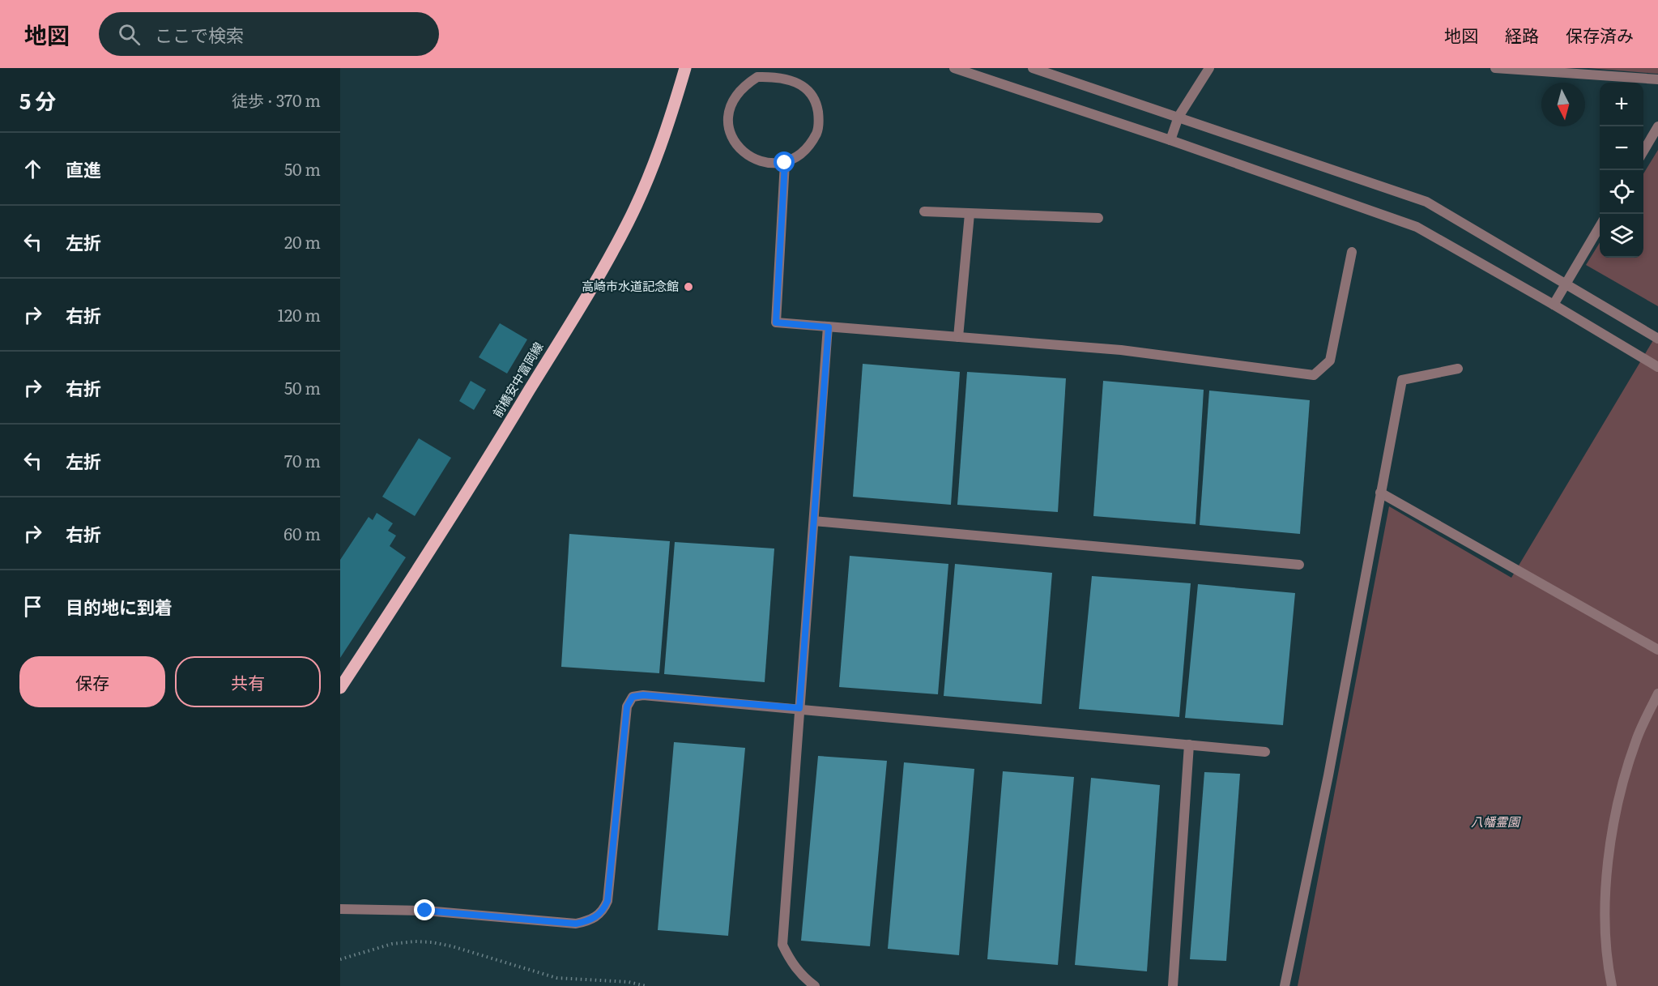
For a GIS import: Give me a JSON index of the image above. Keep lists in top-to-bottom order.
{
  "streets": {
    "main road": ["前橋安中富岡線"]
  },
  "parks": ["八幡霊園"],
  "places": ["高崎市水道記念館"],
  "north": "bottom",
  "page": {
    "header": "地図",
    "search": "ここで検索",
    "nav": ["地図", "経路", "保存済み"],
    "heading": ["5 分", "徒歩 · 370 m"],
    "map_buttons": ["+", "−"],
    "list": [
      ["直進", "50 m"],
      ["左折", "20 m"],
      ["右折", "120 m"],
      ["右折", "50 m"],
      ["左折", "70 m"],
      ["右折", "60 m"],
      "目的地に到着"
    ],
    "buttons": ["保存", "共有"]
  }
}
